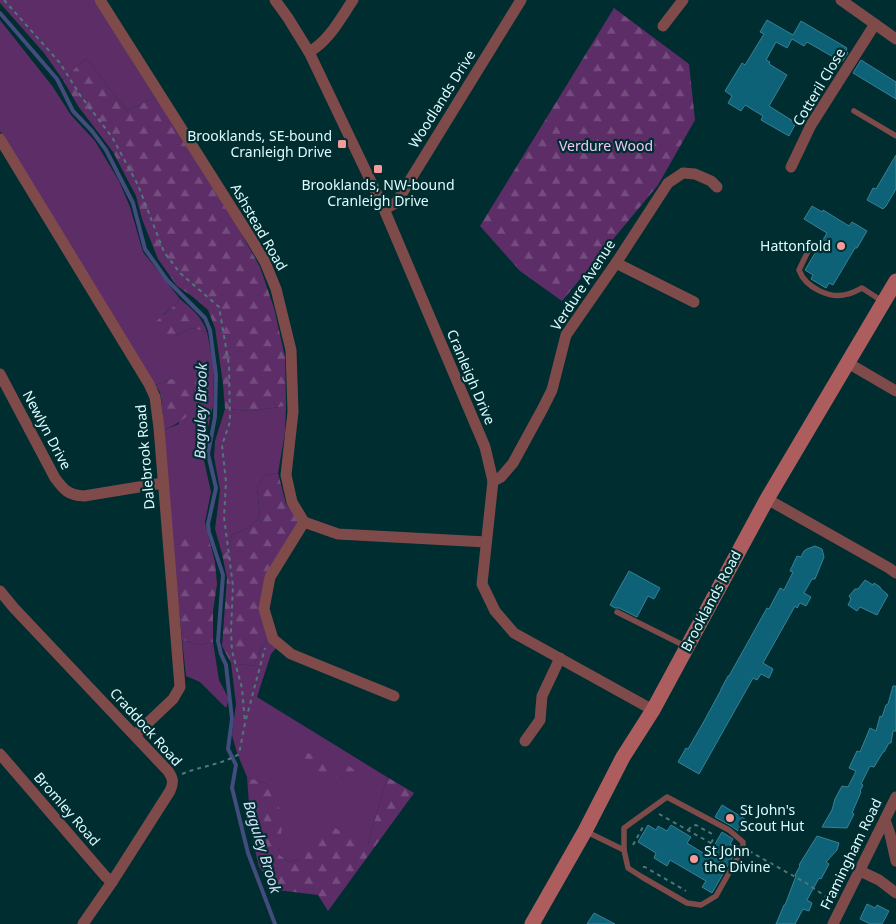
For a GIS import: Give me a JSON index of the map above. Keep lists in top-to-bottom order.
{
  "streets": {
    "street": [
      "Cotteril Close",
      "Woodlands Drive",
      "Ashstead Road",
      "Verdure Avenue",
      "Cranleigh Drive",
      "Newlyn Drive",
      "Dalebrook Road",
      "Brooklands Road",
      "Craddock Road",
      "Bromley Road",
      "Framingham Road"
    ]
  },
  "crossings": [
    ["Woodlands Drive", "Cranleigh Drive"],
    ["Verdure Avenue", "Cranleigh Drive"],
    ["Cranleigh Drive", "Brooklands Road"],
    ["Newlyn Drive", "Dalebrook Road"],
    ["Dalebrook Road", "Craddock Road"],
    ["Craddock Road", "Bromley Road"]
  ],
  "water": ["Baguley Brook"],
  "parks": ["Verdure Wood"],
  "places": {
    "transit": ["Brooklands, SE-bound Cranleigh Drive", "Brooklands, NW-bound Cranleigh Drive"],
    "other": ["Hattonfold", "St John's Scout Hut", "St John the Divine"]
  }
}
